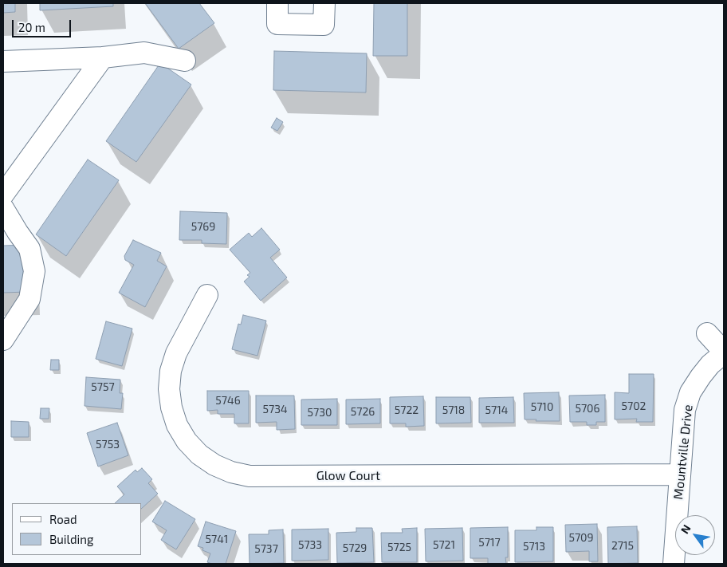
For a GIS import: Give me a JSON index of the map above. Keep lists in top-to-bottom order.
{
  "streets": {
    "street": ["Mountville Drive", "Glow Court"]
  },
  "crossings": [
    ["Mountville Drive", "Glow Court"]
  ],
  "house_numbers": [
    "5769",
    "5757",
    "5746",
    "5702",
    "5710",
    "5706",
    "5734",
    "5722",
    "5718",
    "5714",
    "5726",
    "5730",
    "5753",
    "5709",
    "5741",
    "5717",
    "5733",
    "5721",
    "2715",
    "5713",
    "5725",
    "5729",
    "5737"
  ],
  "legend": ["Road", "Building"],
  "scale_bar": "20 m",
  "north": "top left"
}
